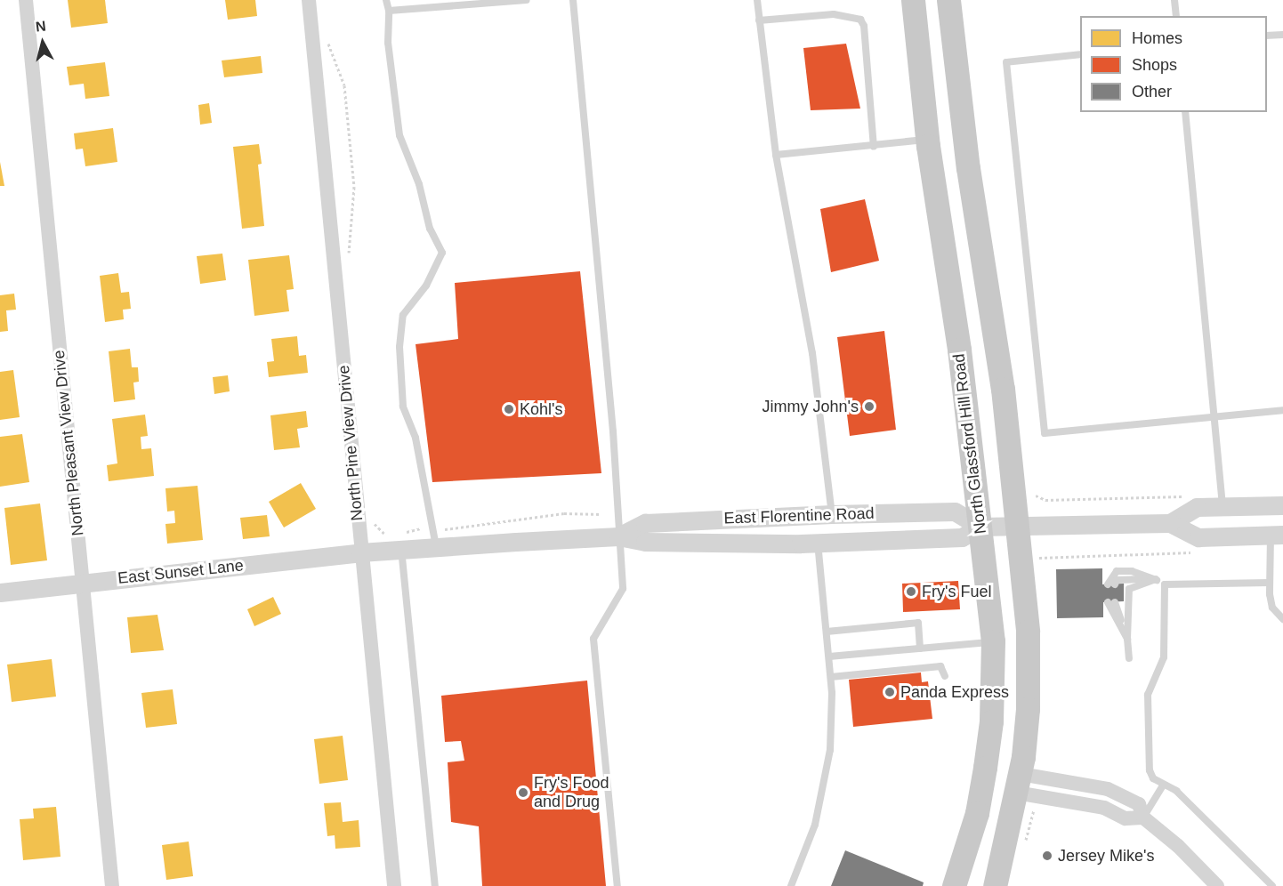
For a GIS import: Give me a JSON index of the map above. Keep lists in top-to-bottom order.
{
  "streets": {
    "main road": ["North Glassford Hill Road"],
    "street": [
      "North Pleasant View Drive",
      "North Pine View Drive",
      "East Florentine Road",
      "East Sunset Lane"
    ]
  },
  "crossings": [
    ["North Pleasant View Drive", "East Sunset Lane"],
    ["North Pine View Drive", "East Florentine Road"],
    ["North Pine View Drive", "East Sunset Lane"],
    ["North Glassford Hill Road", "East Florentine Road"],
    ["East Florentine Road", "East Sunset Lane"]
  ],
  "places": [
    "Jimmy John's",
    "Kohl's",
    "Fry's Fuel",
    "Panda Express",
    "Fry's Food and Drug",
    "Jersey Mike's"
  ],
  "legend": ["Homes", "Shops", "Other"],
  "north": "top"
}
